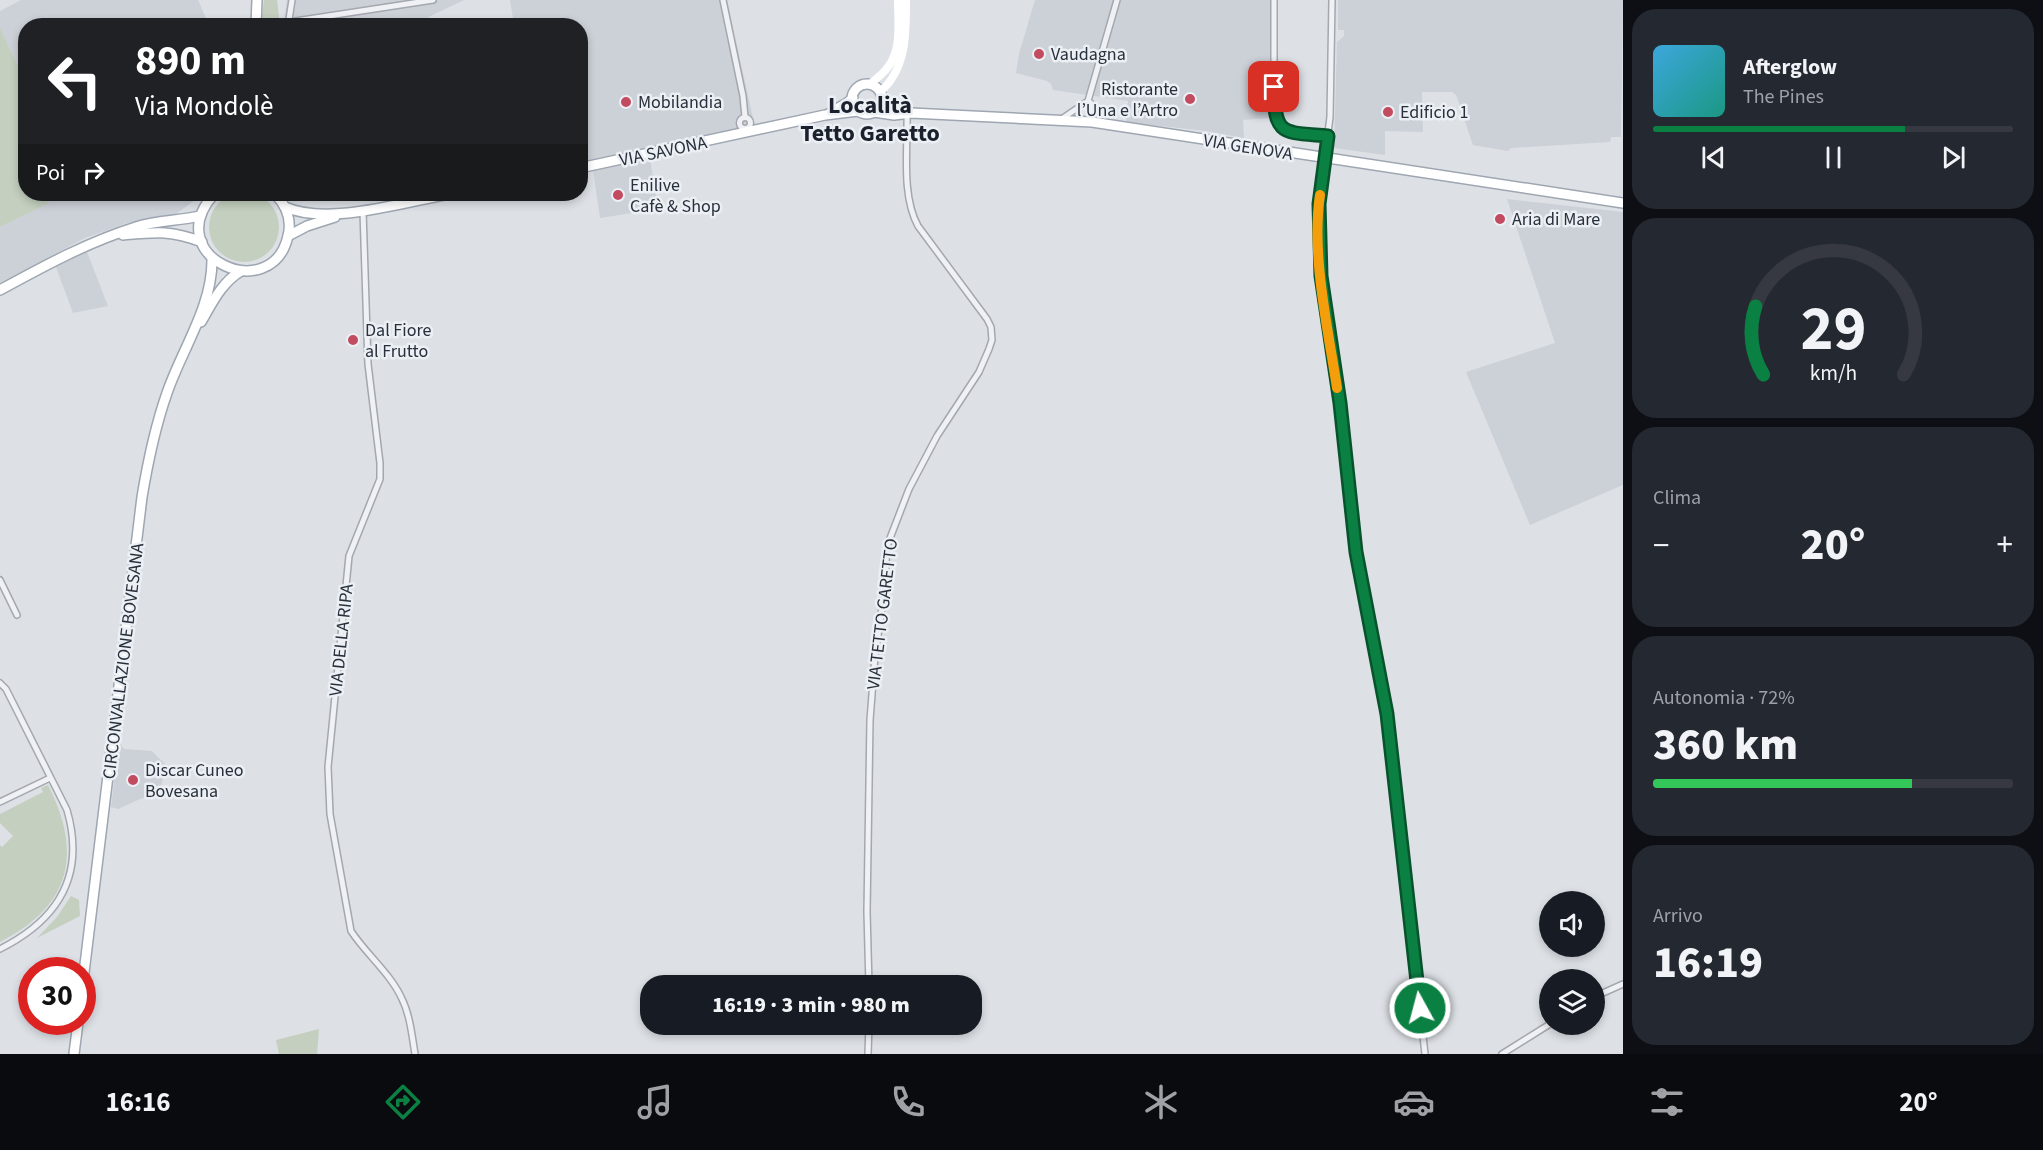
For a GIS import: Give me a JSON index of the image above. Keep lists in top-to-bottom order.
{
  "streets": {
    "main road": ["VIA GENOVA", "VIA SAVONA", "CIRCONVALLAZIONE BOVESANA"],
    "street": ["VIA TETTO GARETTO", "VIA DELLA RIPA"]
  },
  "crossings": [
    ["VIA GENOVA", "VIA SAVONA"],
    ["VIA GENOVA", "VIA TETTO GARETTO"]
  ],
  "districts": ["Località Tetto Garetto"],
  "places": [
    "Vaudagna",
    "Ristorante l’Una e l’Artro",
    "Mobilandia",
    "Edificio 1",
    "Enilive Cafè & Shop",
    "Aria di Mare",
    "Dal Fiore al Frutto",
    "Discar Cuneo Bovesana"
  ],
  "page": {
    "turn": ["890 m", "Via Mondolè"],
    "song": ["Afterglow", "The Pines"],
    "then": "Poi",
    "tile": [
      "Clima",
      ["Autonomia · 72%", "360 km"],
      ["Arrivo", "16:19"]
    ],
    "heat": ["−", "20°", "+"],
    "limit": "30",
    "trip": "16:19 · 3 min · 980 m",
    "tabs": ["16:16", "20°"],
    "gauge": ["29", "km/h"]
  }
}
